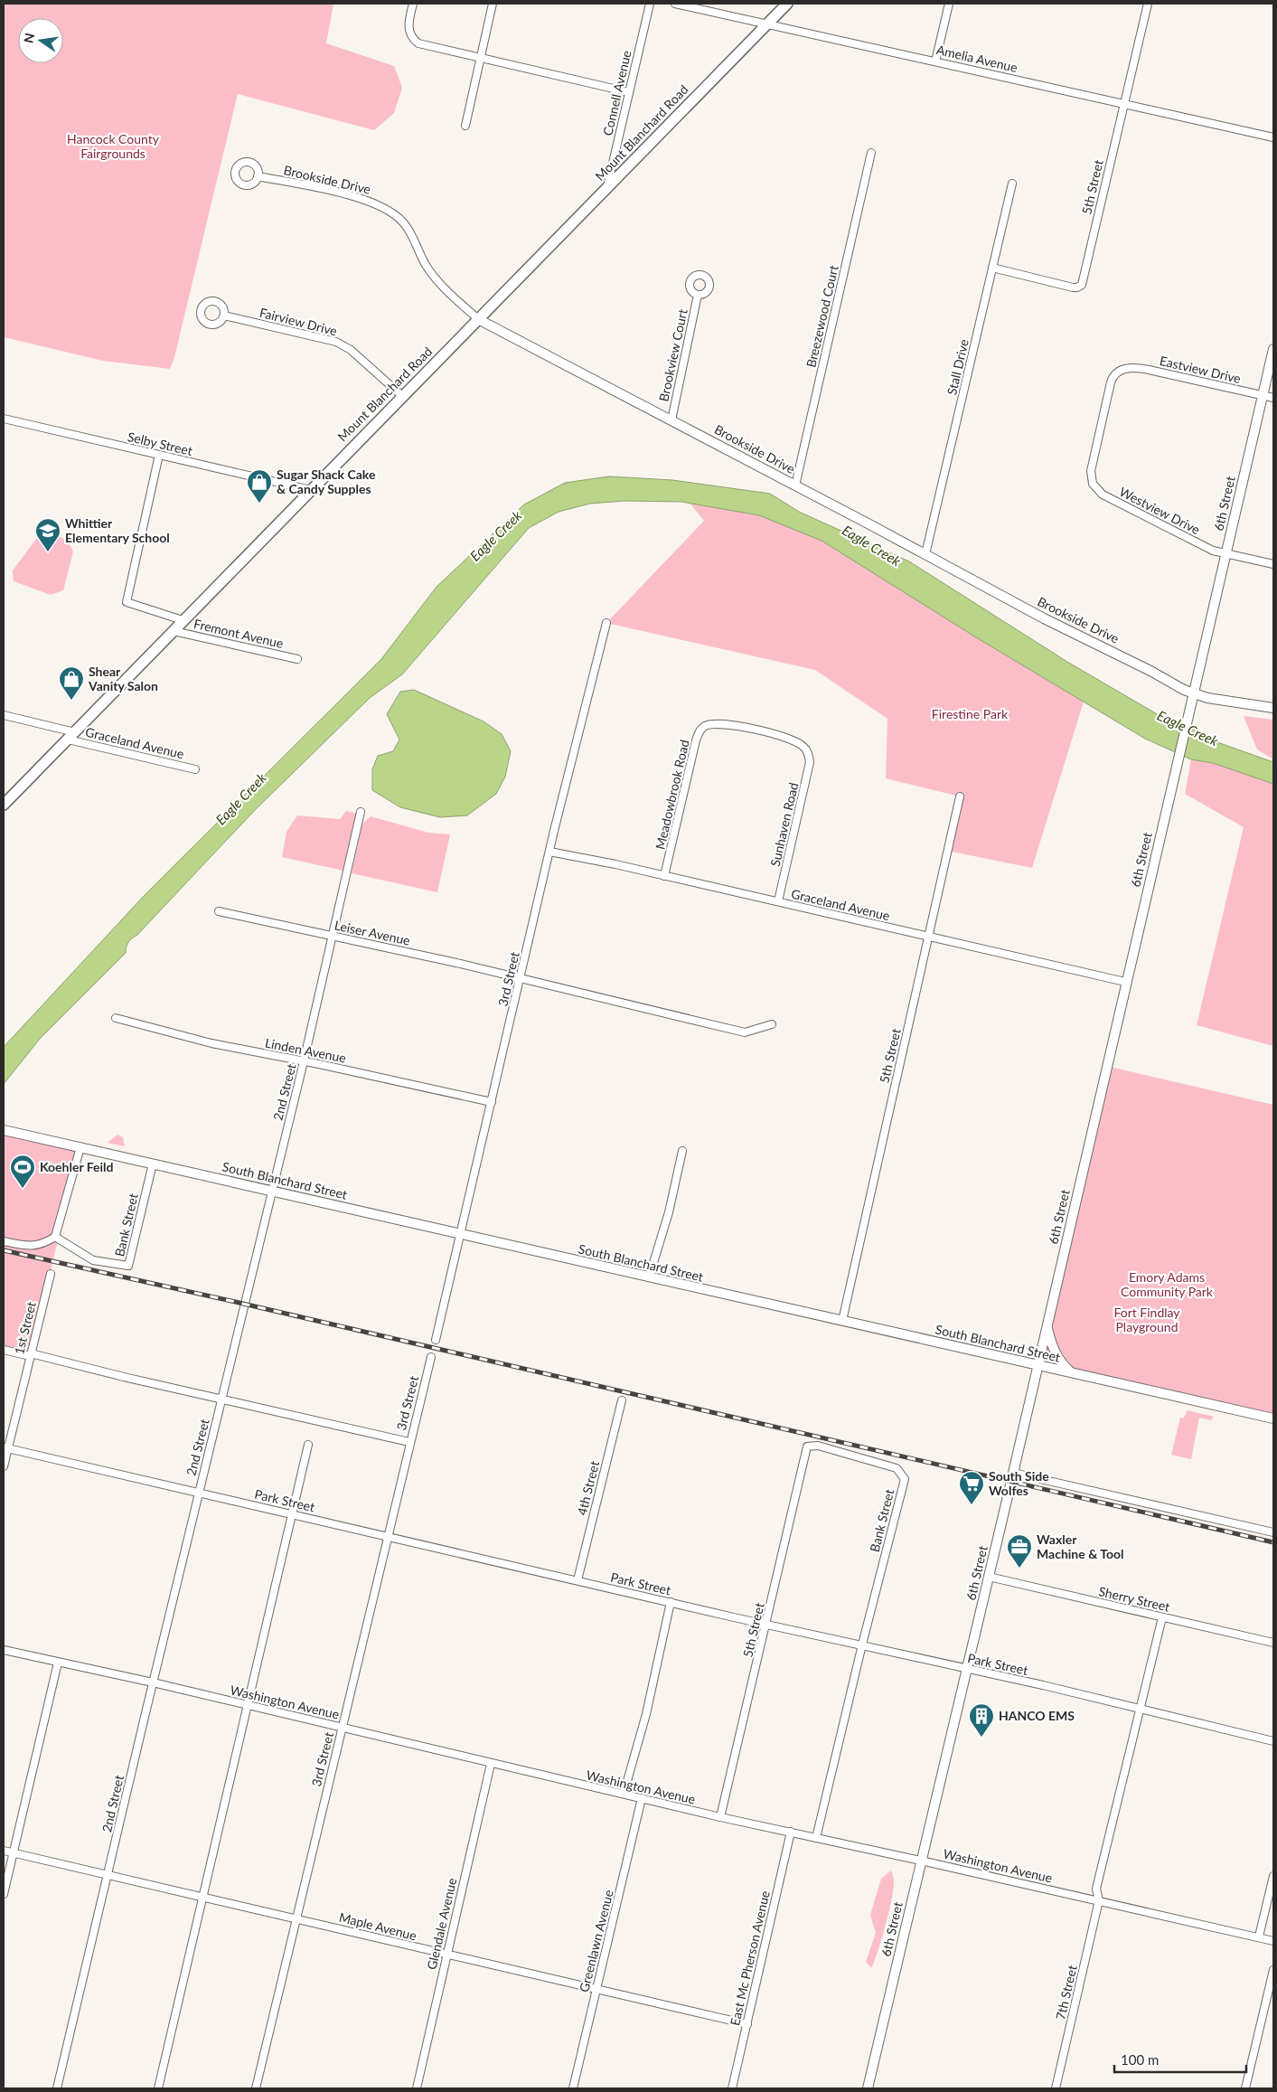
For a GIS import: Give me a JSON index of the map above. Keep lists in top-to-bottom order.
{
  "streets": {
    "main road": ["Mount Blanchard Road"],
    "street": [
      "Amelia Avenue",
      "Connell Avenue",
      "Brookside Drive",
      "5th Street",
      "Breezewood Court",
      "Fairview Drive",
      "Brookview Court",
      "Stall Drive",
      "Eastview Drive",
      "Selby Street",
      "6th Street",
      "Westview Drive",
      "Fremont Avenue",
      "Graceland Avenue",
      "Meadowbrook Road",
      "Sunhaven Road",
      "Leiser Avenue",
      "3rd Street",
      "Linden Avenue",
      "2nd Street",
      "South Blanchard Street",
      "Bank Street",
      "1st Street",
      "4th Street",
      "Park Street",
      "Sherry Street",
      "Washington Avenue",
      "Glendale Avenue",
      "Maple Avenue",
      "Greenlawn Avenue",
      "East Mc Pherson Avenue",
      "7th Street"
    ]
  },
  "crossings": [
    ["Amelia Avenue", "Mount Blanchard Road"],
    ["Amelia Avenue", "5th Street"],
    ["Connell Avenue", "Mount Blanchard Road"],
    ["Mount Blanchard Road", "Brookside Drive"],
    ["Mount Blanchard Road", "Fairview Drive"],
    ["Mount Blanchard Road", "Selby Street"],
    ["Mount Blanchard Road", "Fremont Avenue"],
    ["Mount Blanchard Road", "Graceland Avenue"],
    ["Brookside Drive", "Breezewood Court"],
    ["Brookside Drive", "Brookview Court"],
    ["Brookside Drive", "Stall Drive"],
    ["Brookside Drive", "6th Street"],
    ["5th Street", "Stall Drive"],
    ["5th Street", "Graceland Avenue"],
    ["5th Street", "South Blanchard Street"],
    ["5th Street", "Bank Street"],
    ["5th Street", "Park Street"],
    ["5th Street", "Washington Avenue"],
    ["Eastview Drive", "6th Street"],
    ["Eastview Drive", "Westview Drive"],
    ["6th Street", "Westview Drive"],
    ["6th Street", "Graceland Avenue"],
    ["6th Street", "South Blanchard Street"],
    ["6th Street", "Park Street"],
    ["6th Street", "Sherry Street"],
    ["6th Street", "Washington Avenue"],
    ["Graceland Avenue", "Meadowbrook Road"],
    ["Graceland Avenue", "Sunhaven Road"],
    ["Graceland Avenue", "3rd Street"],
    ["Meadowbrook Road", "Sunhaven Road"],
    ["Leiser Avenue", "3rd Street"],
    ["Leiser Avenue", "2nd Street"],
    ["3rd Street", "Linden Avenue"],
    ["3rd Street", "South Blanchard Street"],
    ["3rd Street", "Park Street"],
    ["3rd Street", "Washington Avenue"],
    ["3rd Street", "Maple Avenue"],
    ["Linden Avenue", "2nd Street"],
    ["2nd Street", "South Blanchard Street"],
    ["2nd Street", "Park Street"],
    ["2nd Street", "Washington Avenue"],
    ["2nd Street", "Maple Avenue"],
    ["South Blanchard Street", "Bank Street"],
    ["Bank Street", "Park Street"],
    ["1st Street", "Park Street"],
    ["4th Street", "Park Street"],
    ["Park Street", "7th Street"],
    ["Sherry Street", "7th Street"],
    ["Washington Avenue", "Glendale Avenue"],
    ["Washington Avenue", "Greenlawn Avenue"],
    ["Washington Avenue", "East Mc Pherson Avenue"],
    ["Washington Avenue", "7th Street"],
    ["Glendale Avenue", "Maple Avenue"],
    ["Maple Avenue", "Greenlawn Avenue"],
    ["Maple Avenue", "East Mc Pherson Avenue"]
  ],
  "water": ["Eagle Creek"],
  "parks": [
    "Hancock County Fairgrounds",
    "Firestine Park",
    "Emory Adams Community Park",
    "Fort Findlay Playground"
  ],
  "places": {
    "shop": ["Sugar Shack Cake & Candy Supples", "Shear Vanity Salon"],
    "school or university": ["Whittier Elementary School"],
    "sports": ["Koehler Feild"],
    "supermarket": ["South Side Wolfes"],
    "office": ["Waxler Machine & Tool"],
    "building": ["HANCO EMS"]
  },
  "scale_bar": "100 m",
  "north": "left"
}
